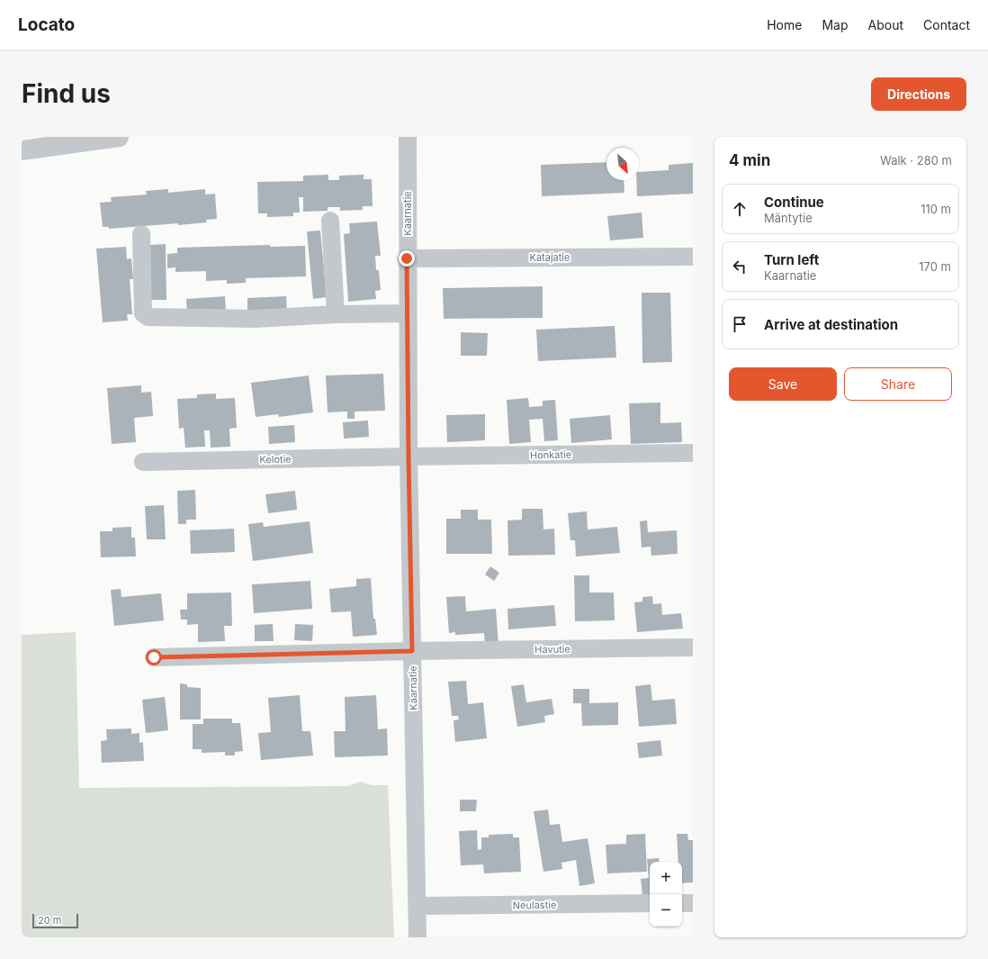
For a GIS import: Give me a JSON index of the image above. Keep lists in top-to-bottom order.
{
  "streets": {
    "street": [
      "Kaarnatie",
      "Katajatie",
      "Honkatie",
      "Kelotie",
      "Havutie",
      "Neulastie"
    ]
  },
  "crossings": [
    ["Kaarnatie", "Katajatie"],
    ["Kaarnatie", "Honkatie"],
    ["Kaarnatie", "Kelotie"],
    ["Kaarnatie", "Havutie"],
    ["Kaarnatie", "Neulastie"],
    ["Honkatie", "Kelotie"]
  ],
  "scale_bar": "20 m",
  "north": "bottom right",
  "page": {
    "header": "Locato",
    "nav": [
      "Home",
      "Map",
      "About",
      "Contact"
    ],
    "buttons": [
      "Directions",
      ["Save", "Share"]
    ],
    "title": "Find us",
    "heading": ["4 min", "Walk · 280 m"],
    "list": [
      ["Continue", "Mäntytie", "110 m"],
      ["Turn left", "Kaarnatie", "170 m"],
      "Arrive at destination"
    ],
    "map_buttons": ["+", "−"],
    "scale": "20 m"
  }
}
